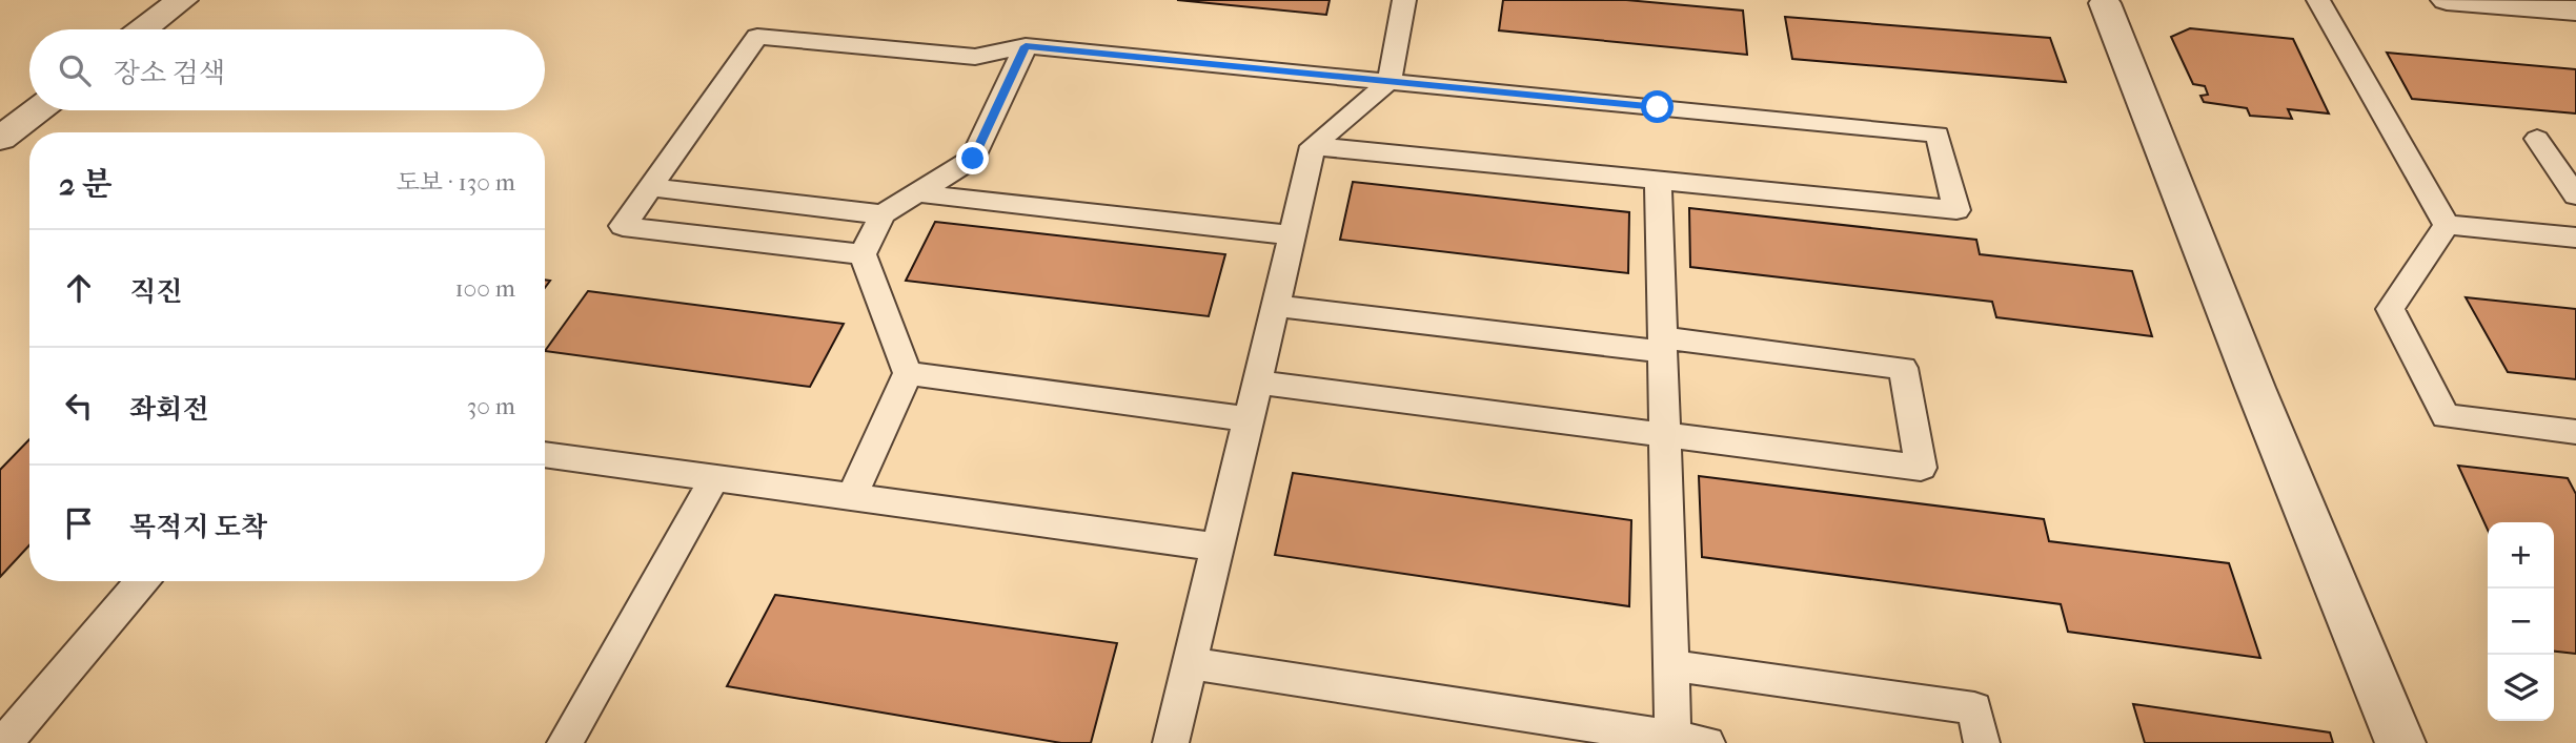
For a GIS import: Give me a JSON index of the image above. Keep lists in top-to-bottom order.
{
  "page": {
    "search": "장소 검색",
    "heading": ["2 분", "도보 · 130 m"],
    "list": [
      ["직진", "100 m"],
      ["좌회전", "30 m"],
      "목적지 도착"
    ],
    "map_buttons": ["+", "−"]
  }
}
